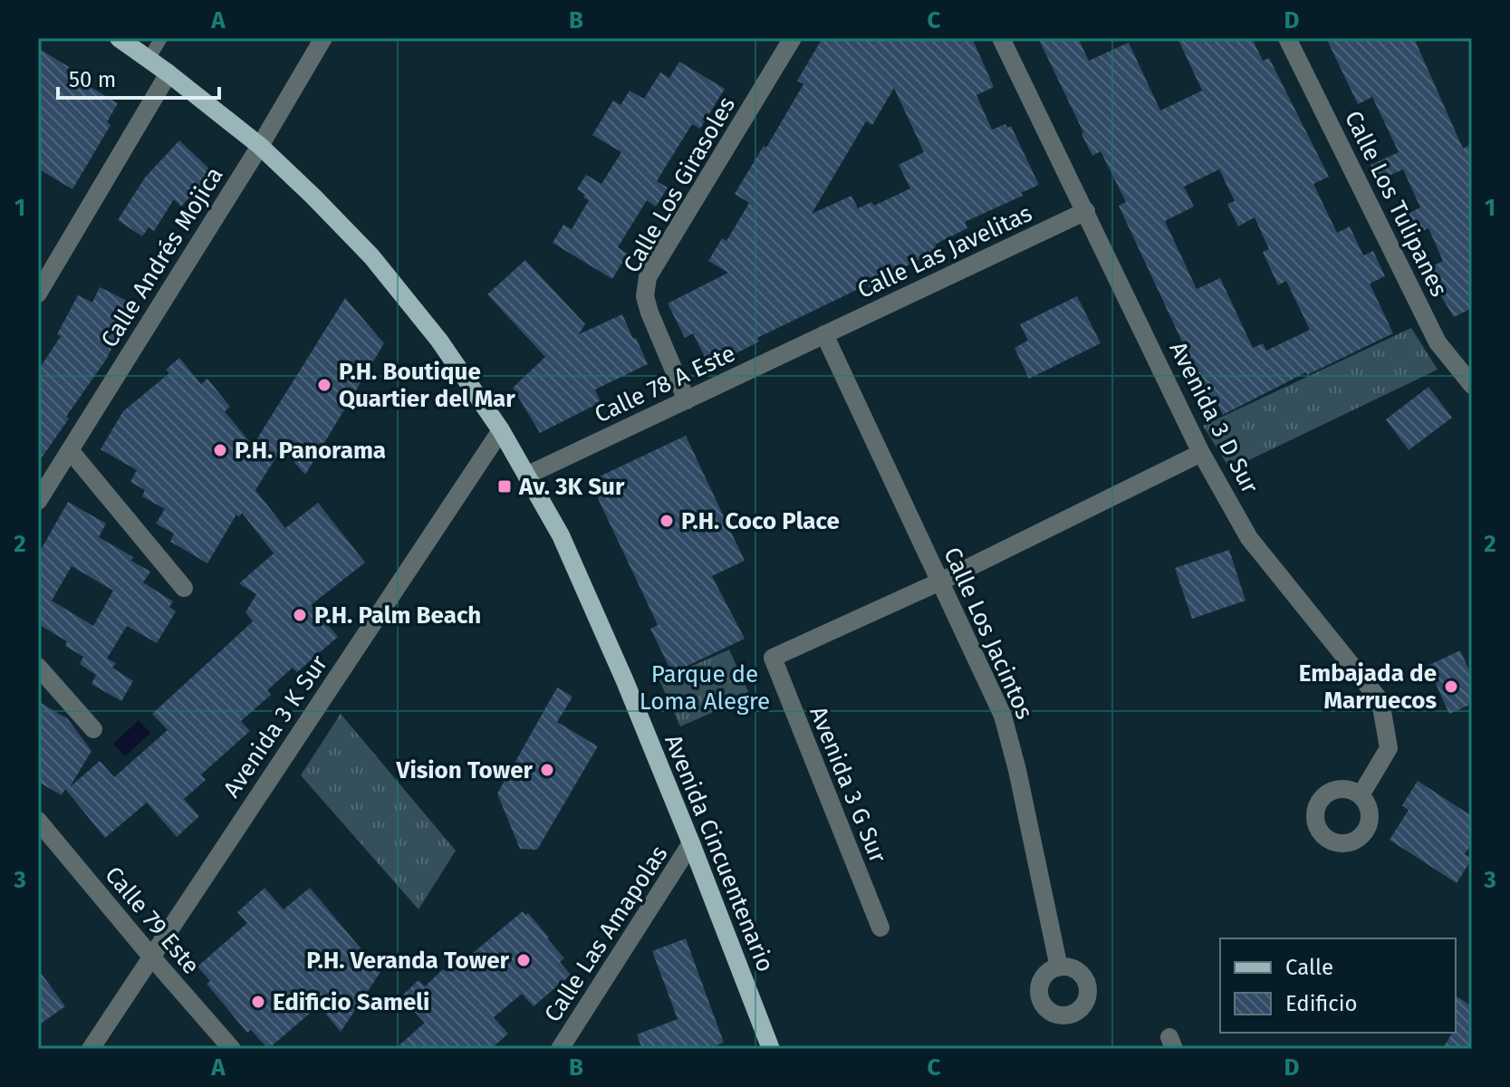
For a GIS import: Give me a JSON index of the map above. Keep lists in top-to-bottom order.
{
  "streets": {
    "main road": ["Avenida Cincuentenario"],
    "street": [
      "Calle Los Girasoles",
      "Calle Los Tulipanes",
      "Calle Las Javelitas",
      "Calle Andrés Mojica",
      "Calle 78 A Este",
      "Avenida 3 D Sur",
      "Calle Los Jacintos",
      "Avenida 3 K Sur",
      "Avenida 3 G Sur",
      "Calle 79 Este",
      "Calle Las Amapolas"
    ]
  },
  "crossings": [
    ["Calle Los Girasoles", "Calle 78 A Este"],
    ["Calle Las Javelitas", "Calle 78 A Este"],
    ["Calle Las Javelitas", "Avenida 3 D Sur"],
    ["Calle Las Javelitas", "Calle Los Jacintos"],
    ["Calle Andrés Mojica", "Avenida Cincuentenario"],
    ["Calle 78 A Este", "Calle Los Jacintos"],
    ["Calle 78 A Este", "Avenida Cincuentenario"],
    ["Calle Los Jacintos", "Avenida 3 G Sur"],
    ["Avenida 3 K Sur", "Avenida Cincuentenario"],
    ["Avenida 3 K Sur", "Calle 79 Este"],
    ["Avenida Cincuentenario", "Calle Las Amapolas"]
  ],
  "parks": ["Parque de Loma Alegre"],
  "places": {
    "other": [
      "P.H. Boutique Quartier del Mar",
      "P.H. Panorama",
      "P.H. Coco Place",
      "P.H. Palm Beach",
      "Embajada de Marruecos",
      "Vision Tower",
      "P.H. Veranda Tower",
      "Edificio Sameli"
    ],
    "transit": ["Av. 3K Sur"]
  },
  "legend": ["Calle", "Edificio"],
  "scale_bar": "50 m",
  "grid": {
    "columns": [
      "A",
      "B",
      "C",
      "D"
    ],
    "rows": ["1", "2", "3"]
  }
}
